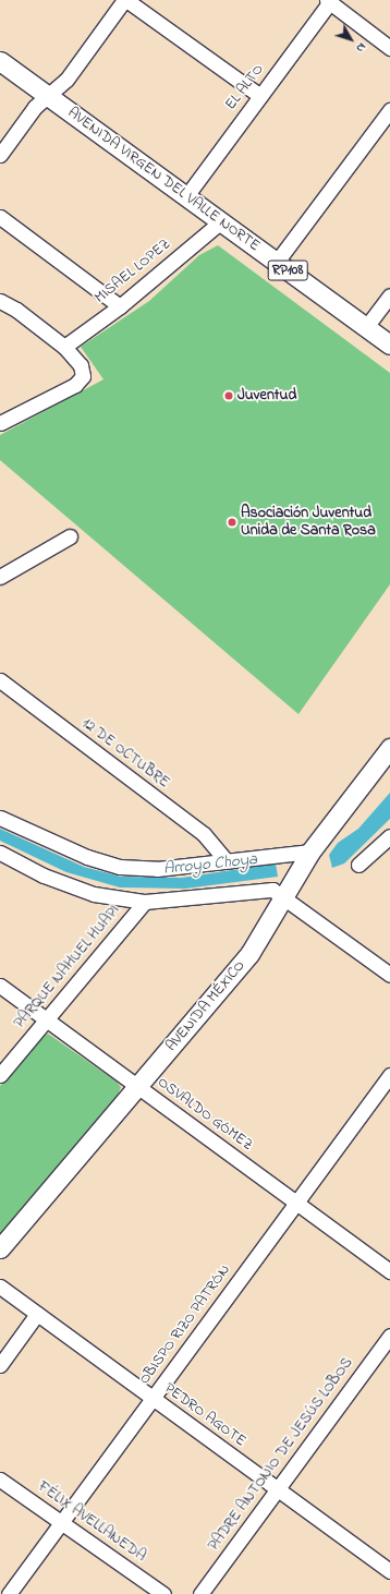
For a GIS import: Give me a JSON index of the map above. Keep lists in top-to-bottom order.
{
  "streets": {
    "main road": ["AVENIDA VIRGEN DEL VALLE NORTE", "RP108", "AVENIDA MÉXICO"],
    "street": [
      "EL ALTO",
      "MISAEL LOPEZ",
      "12 DE OCTUBRE",
      "PARQUE NAHUEL HUAPI",
      "OSVALDO GÓMEZ",
      "OBISPO RIZO PATRÓN",
      "PEDRO AGOTE",
      "PADRE ANTONIO DE JESÚS LOBOS",
      "FÉLIX AVELLANEDA"
    ]
  },
  "crossings": [
    ["EL ALTO", "AVENIDA VIRGEN DEL VALLE NORTE"],
    ["AVENIDA VIRGEN DEL VALLE NORTE", "MISAEL LOPEZ"],
    ["PARQUE NAHUEL HUAPI", "OSVALDO GÓMEZ"],
    ["AVENIDA MÉXICO", "OSVALDO GÓMEZ"],
    ["OSVALDO GÓMEZ", "OBISPO RIZO PATRÓN"],
    ["OBISPO RIZO PATRÓN", "PEDRO AGOTE"],
    ["OBISPO RIZO PATRÓN", "FÉLIX AVELLANEDA"],
    ["PEDRO AGOTE", "PADRE ANTONIO DE JESÚS LOBOS"]
  ],
  "water": ["Arroyo Choya"],
  "places": ["Juventud", "Asociación Juventud Unida de Santa Rosa"],
  "north": "bottom right"
}
